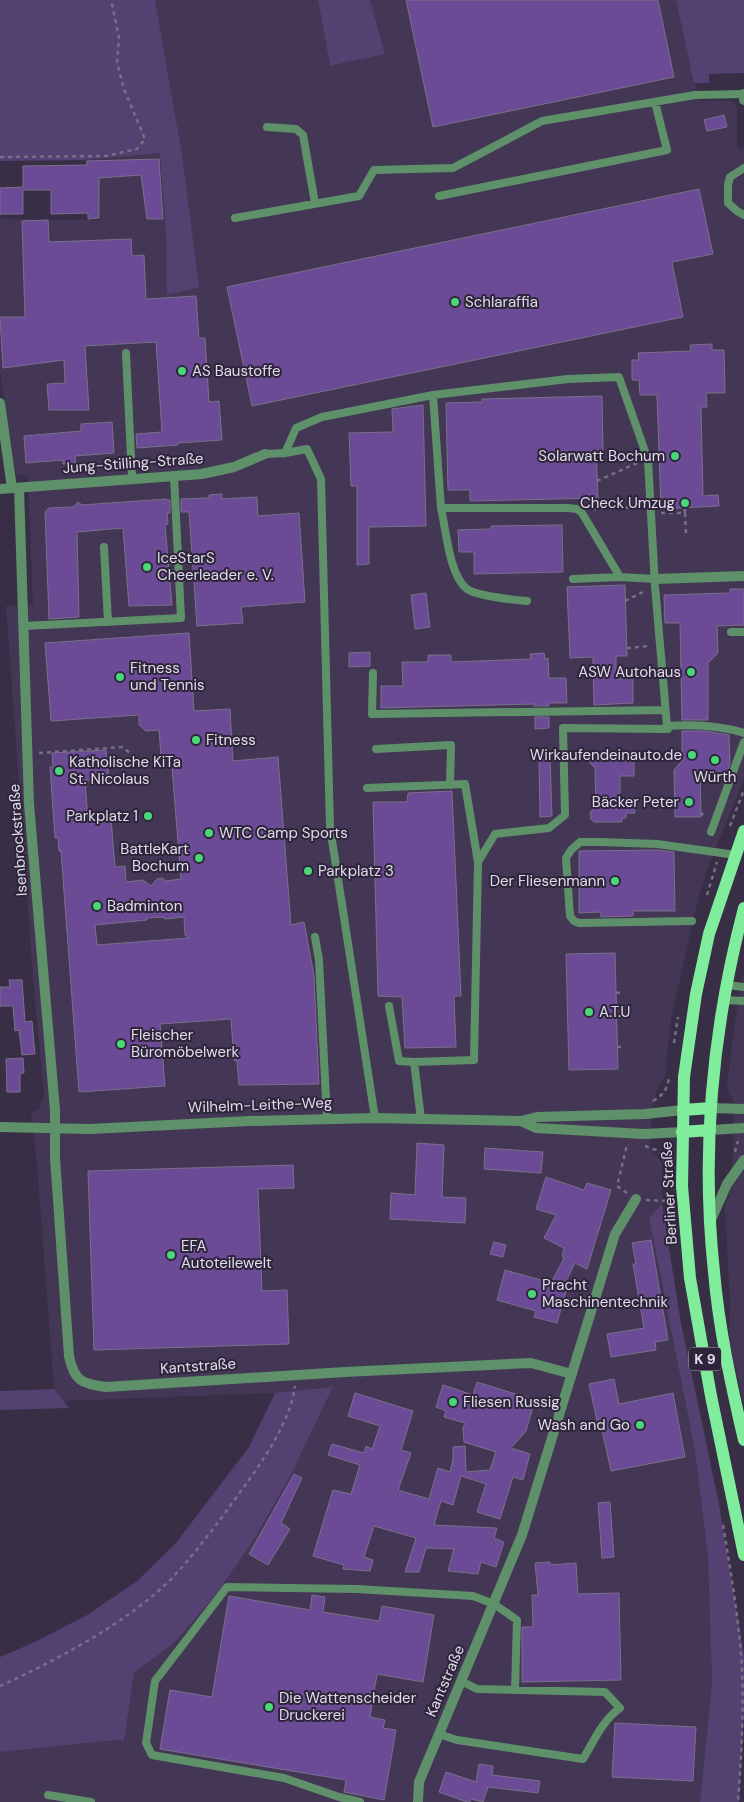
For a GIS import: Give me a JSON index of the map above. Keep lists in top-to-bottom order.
{
  "streets": {
    "main road": ["Wilhelm-Leithe-Weg", "Berliner Straße", "K 9"],
    "street": ["Jung-Stilling-Straße", "Isenbrockstraße", "Kantstraße"]
  },
  "crossings": [
    ["Jung-Stilling-Straße", "Isenbrockstraße"],
    ["Isenbrockstraße", "Wilhelm-Leithe-Weg"],
    ["Isenbrockstraße", "Kantstraße"],
    ["Wilhelm-Leithe-Weg", "Berliner Straße"],
    ["Wilhelm-Leithe-Weg", "K 9"],
    ["Wilhelm-Leithe-Weg", "Kantstraße"]
  ],
  "places": [
    "Schlaraffia",
    "AS Baustoffe",
    "Solarwatt Bochum",
    "Check Umzug",
    "IceStarS Cheerleader e. V.",
    "ASW Autohaus",
    "Fitness und Tennis",
    "Fitness",
    "Wirkaufendeinauto.de",
    "Würth",
    "Katholische KiTa St. Nicolaus",
    "Bäcker Peter",
    "Parkplatz 1",
    "WTC Camp Sports",
    "BattleKart Bochum",
    "Parkplatz 3",
    "Der Fliesenmann",
    "Badminton",
    "A.T.U",
    "Fleischer Büromöbelwerk",
    "EFA Autoteilewelt",
    "Pracht Maschinentechnik",
    "Fliesen Russig",
    "Wash and Go",
    "Die Wattenscheider Druckerei"
  ]
}
